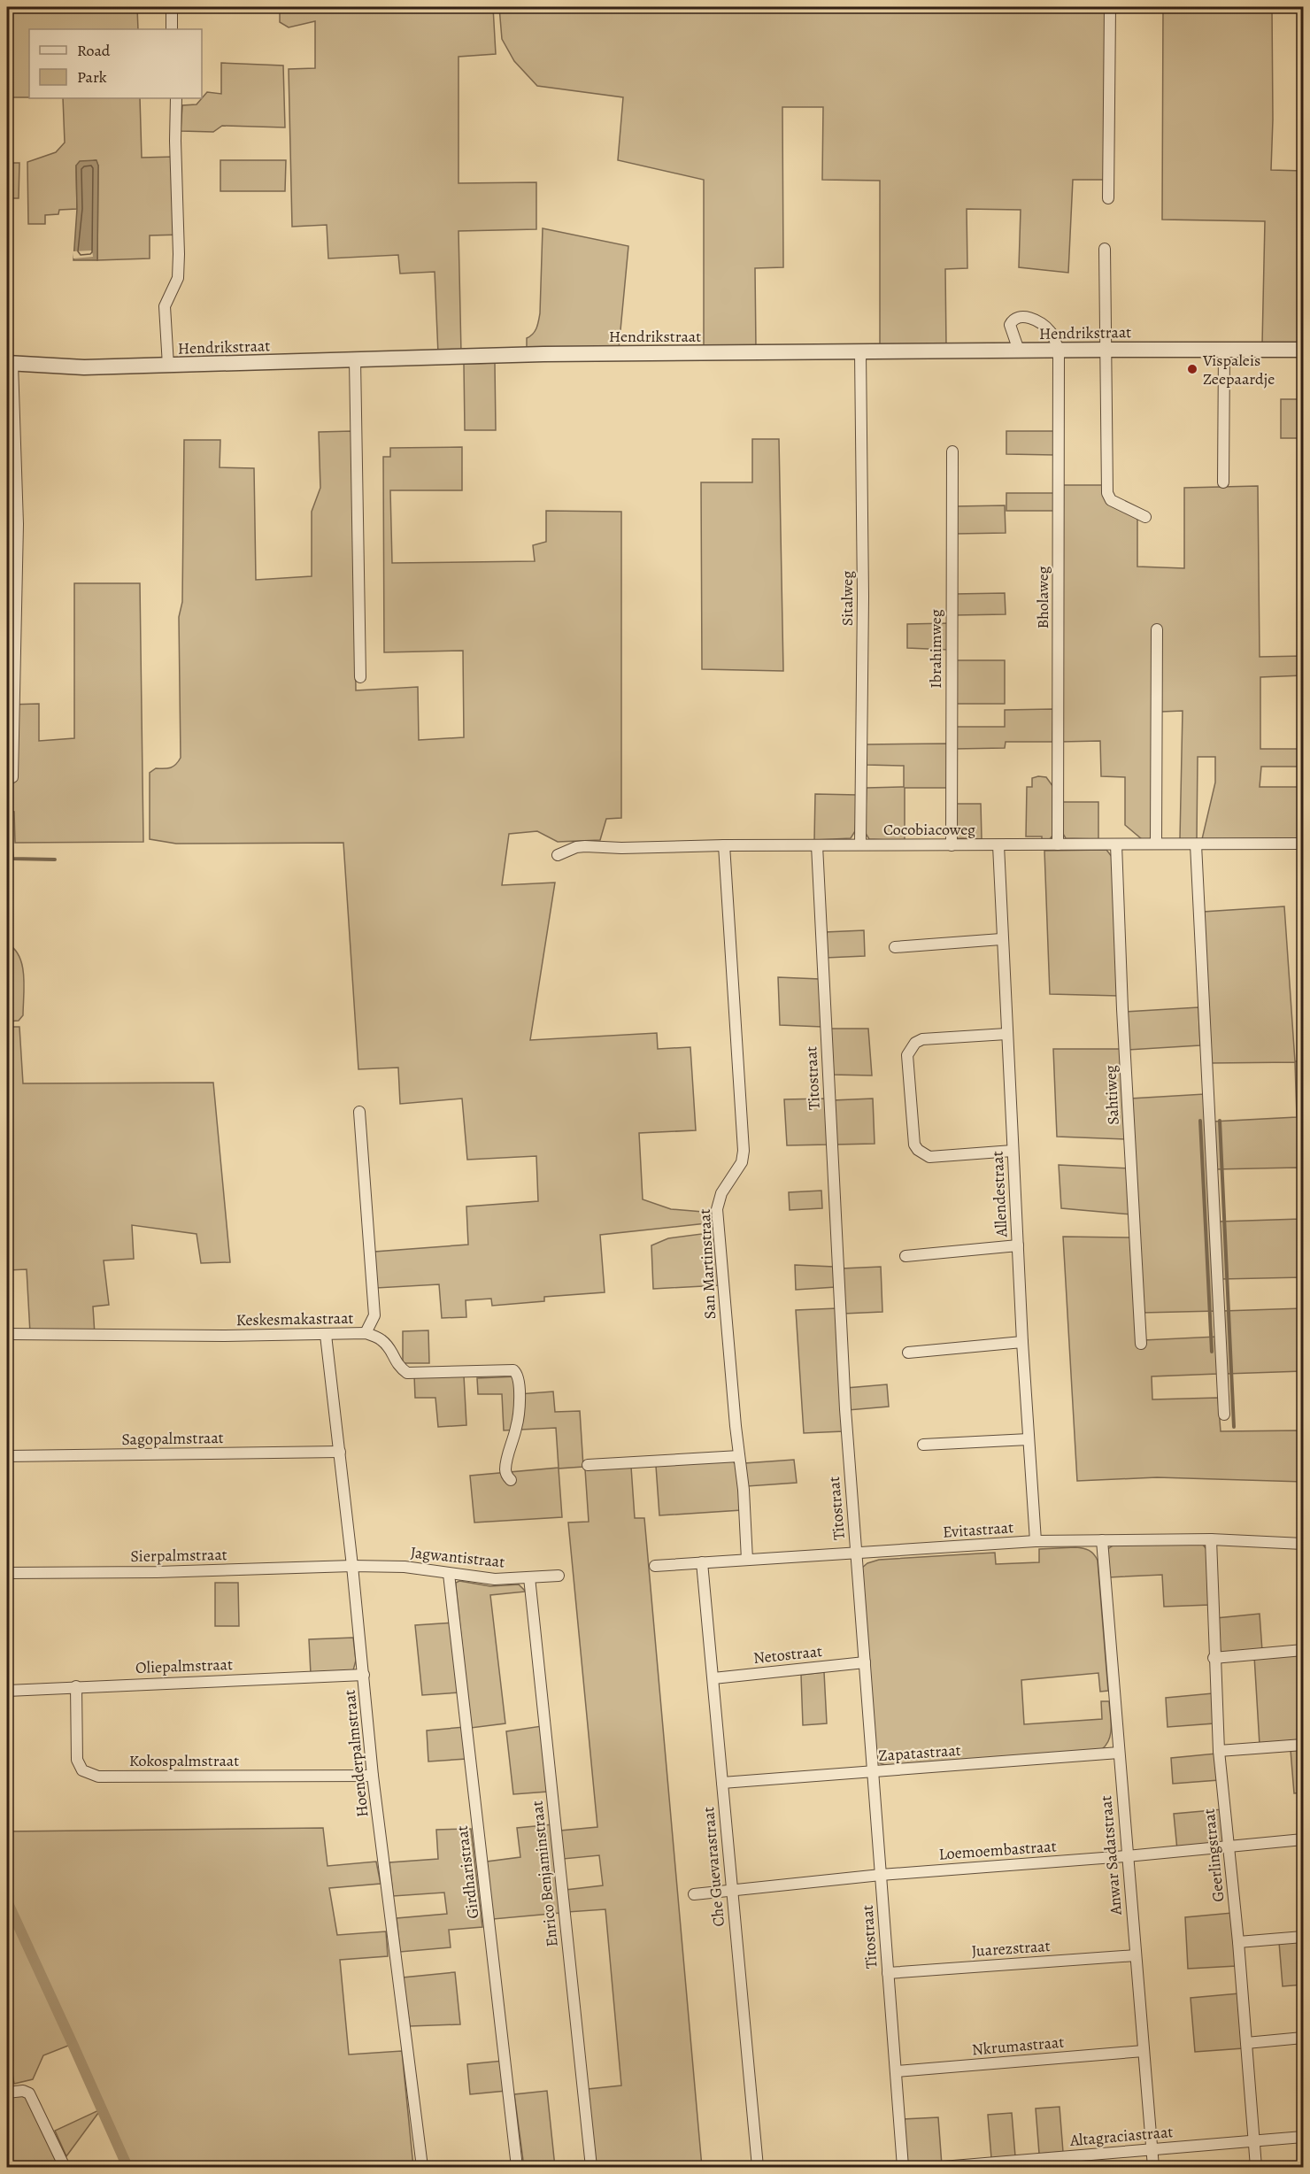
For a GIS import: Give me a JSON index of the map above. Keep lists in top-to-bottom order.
{
  "streets": {
    "street": [
      "Hendrikstraat",
      "Bholaweg",
      "Sitalweg",
      "Ibrahimweg",
      "Cocobiacoweg",
      "Titostraat",
      "Sahtiweg",
      "Allendestraat",
      "San Martinstraat",
      "Keskesmakastraat",
      "Sagopalmstraat",
      "Evitastraat",
      "Sierpalmstraat",
      "Jagwantistraat",
      "Netostraat",
      "Oliepalmstraat",
      "Zapatastraat",
      "Hoenderpalmstraat",
      "Kokospalmstraat",
      "Loemoembastraat",
      "Anwar Sadatstraat",
      "Geerlingstraat",
      "Che Guevarastraat",
      "Girdharistraat",
      "Enrico Benjaminstraat",
      "Juarezstraat",
      "Nkrumastraat",
      "Altagraciastraat"
    ]
  },
  "crossings": [
    ["Hendrikstraat", "Bholaweg"],
    ["Hendrikstraat", "Sitalweg"],
    ["Bholaweg", "Cocobiacoweg"],
    ["Sitalweg", "Cocobiacoweg"],
    ["Ibrahimweg", "Cocobiacoweg"],
    ["Cocobiacoweg", "Titostraat"],
    ["Cocobiacoweg", "Sahtiweg"],
    ["Cocobiacoweg", "Allendestraat"],
    ["Cocobiacoweg", "San Martinstraat"],
    ["Titostraat", "Evitastraat"],
    ["Titostraat", "Netostraat"],
    ["Titostraat", "Zapatastraat"],
    ["Titostraat", "Loemoembastraat"],
    ["Titostraat", "Juarezstraat"],
    ["Titostraat", "Nkrumastraat"],
    ["Allendestraat", "Evitastraat"],
    ["San Martinstraat", "Evitastraat"],
    ["Keskesmakastraat", "Hoenderpalmstraat"],
    ["Sagopalmstraat", "Hoenderpalmstraat"],
    ["Evitastraat", "Anwar Sadatstraat"],
    ["Evitastraat", "Geerlingstraat"],
    ["Evitastraat", "Che Guevarastraat"],
    ["Sierpalmstraat", "Jagwantistraat"],
    ["Sierpalmstraat", "Hoenderpalmstraat"],
    ["Jagwantistraat", "Hoenderpalmstraat"],
    ["Jagwantistraat", "Girdharistraat"],
    ["Jagwantistraat", "Enrico Benjaminstraat"],
    ["Netostraat", "Che Guevarastraat"],
    ["Oliepalmstraat", "Hoenderpalmstraat"],
    ["Oliepalmstraat", "Kokospalmstraat"],
    ["Zapatastraat", "Anwar Sadatstraat"],
    ["Zapatastraat", "Che Guevarastraat"],
    ["Hoenderpalmstraat", "Kokospalmstraat"],
    ["Loemoembastraat", "Anwar Sadatstraat"],
    ["Loemoembastraat", "Geerlingstraat"],
    ["Loemoembastraat", "Che Guevarastraat"],
    ["Anwar Sadatstraat", "Juarezstraat"],
    ["Anwar Sadatstraat", "Nkrumastraat"],
    ["Anwar Sadatstraat", "Altagraciastraat"],
    ["Geerlingstraat", "Altagraciastraat"]
  ],
  "places": ["Vispaleis Zeepaardje"],
  "legend": ["Road", "Park"]
}
